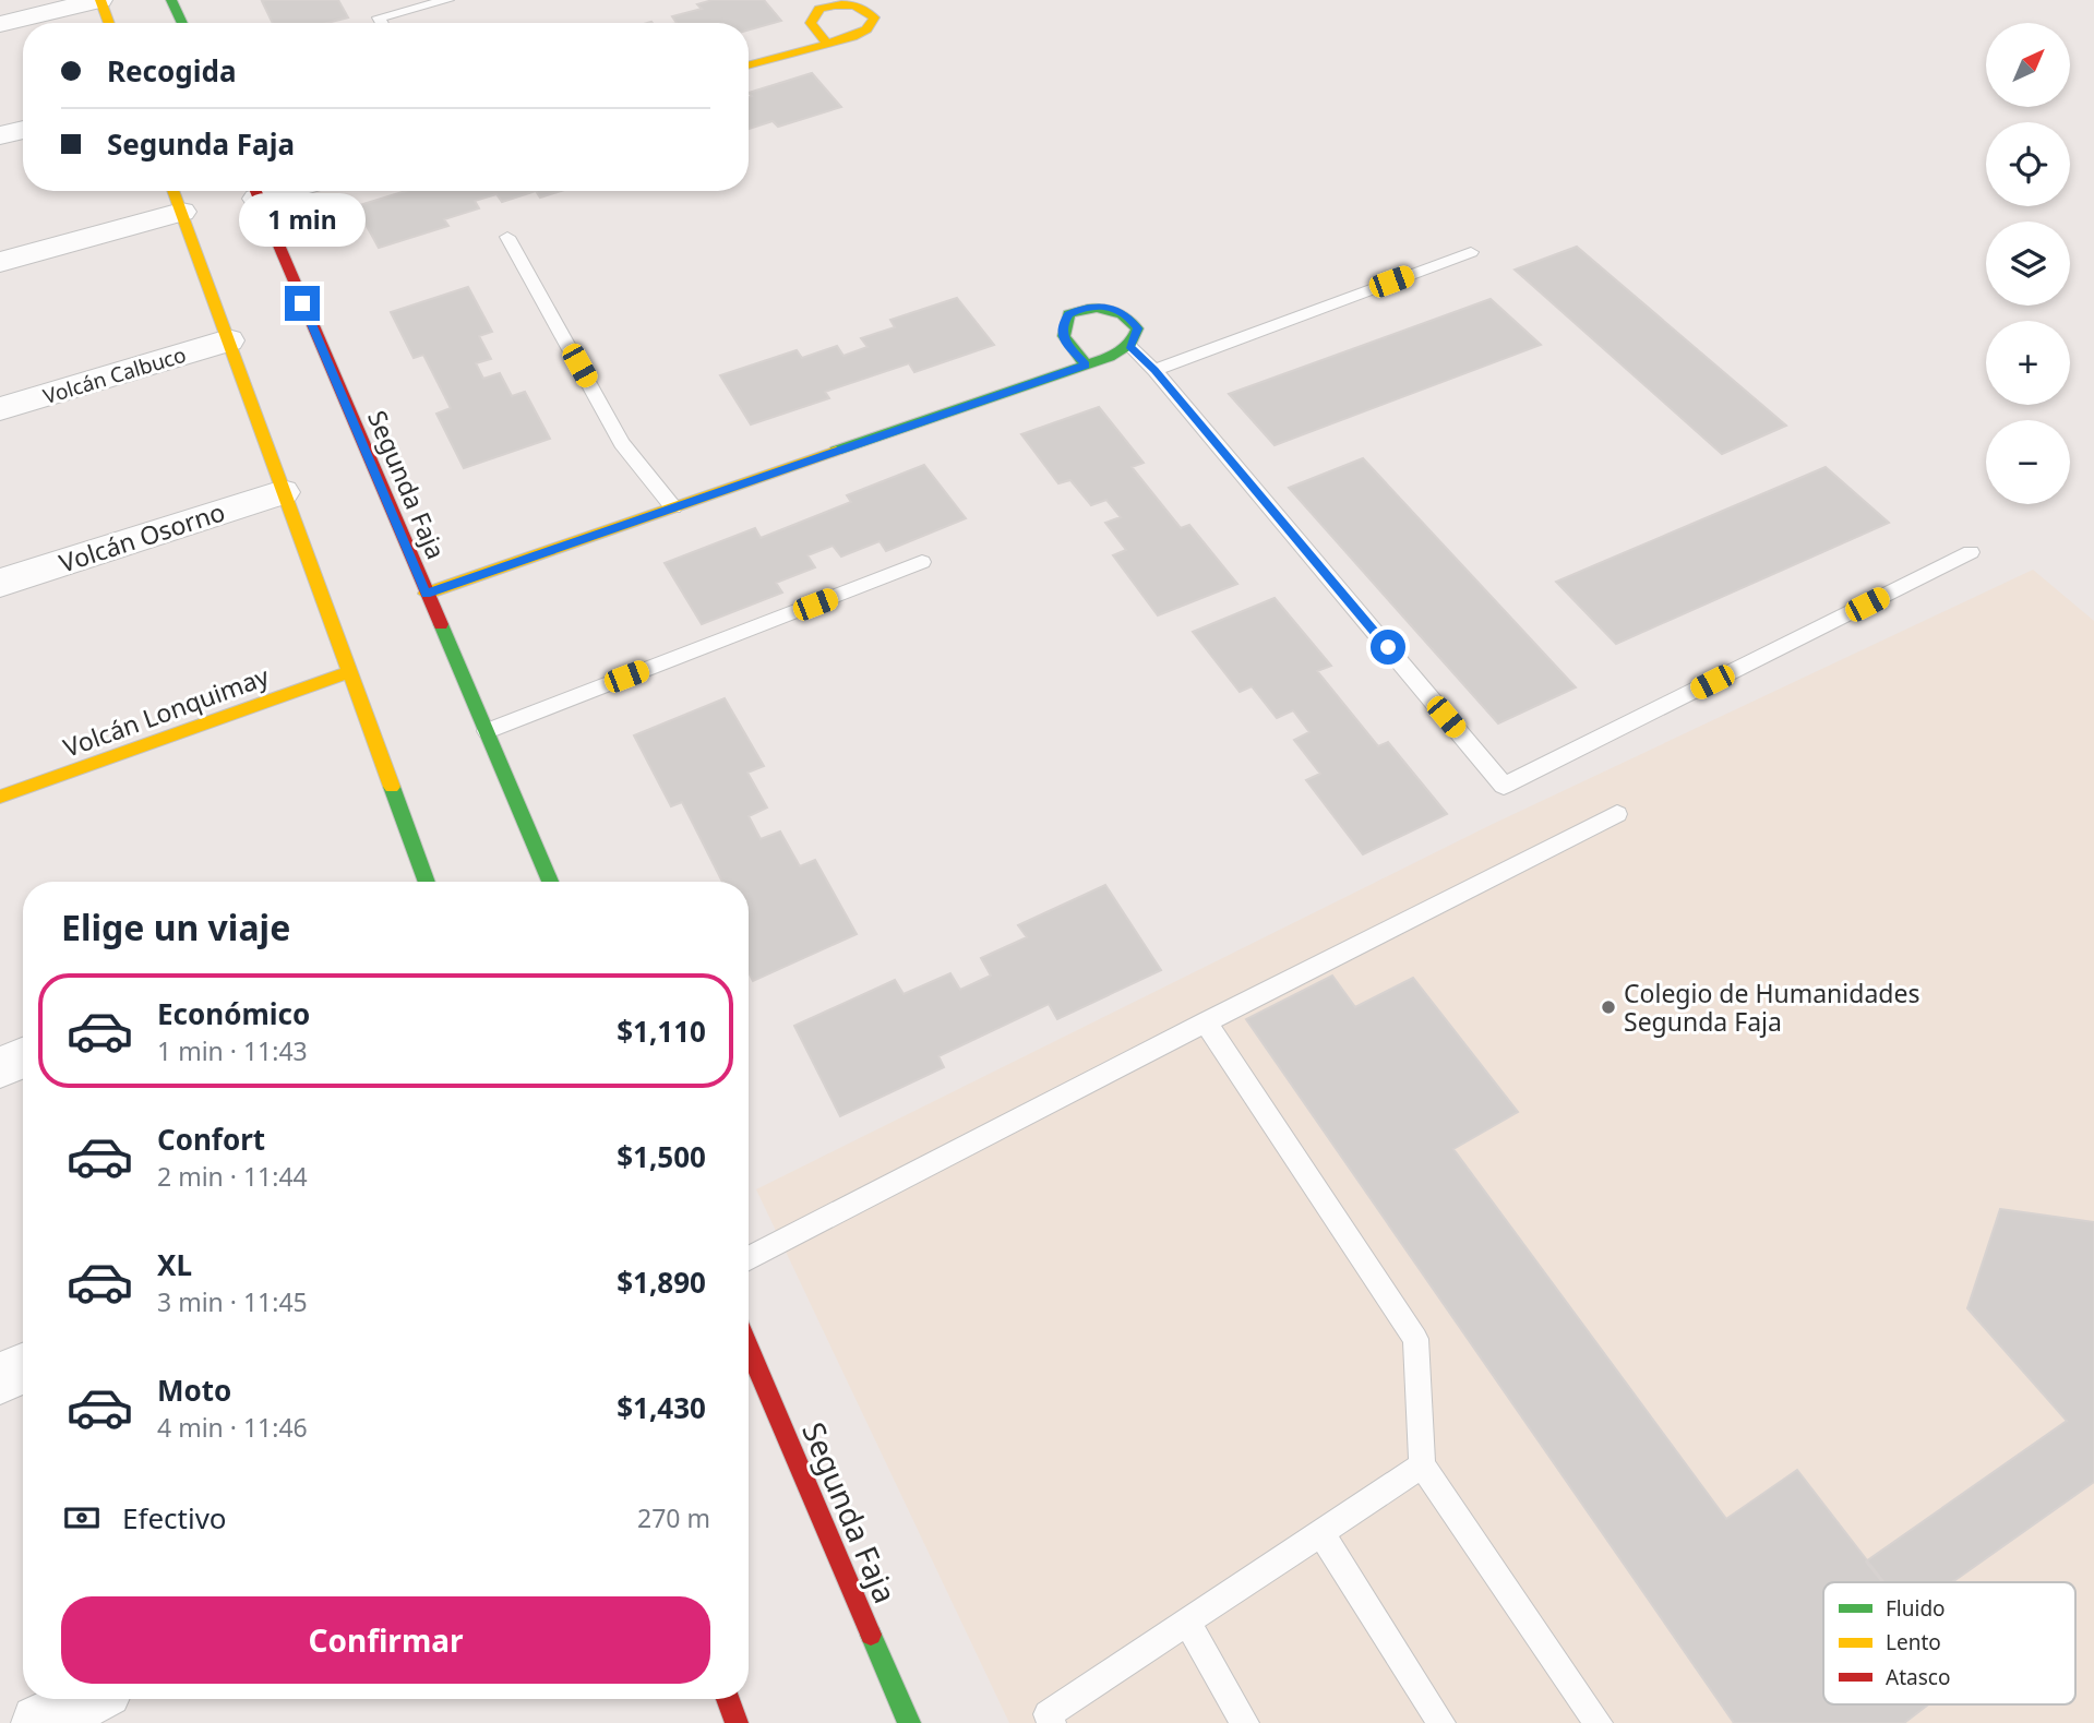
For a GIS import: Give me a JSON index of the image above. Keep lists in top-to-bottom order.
{
  "streets": {
    "main road": ["Segunda Faja", "Volcán Lonquimay"],
    "street": ["Volcán Calbuco", "Volcán Osorno"]
  },
  "places": ["Colegio de Humanidades Segunda Faja"],
  "legend": ["Fluido", "Lento", "Atasco"],
  "north": "top right",
  "page": {
    "map_buttons": ["+", "−"],
    "banner": ["Recogida", "Segunda Faja"],
    "bubble": "1 min",
    "heading": "Elige un viaje",
    "list": [
      {
        "name": "Económico",
        "note": "1 min · 11:43",
        "value": "$1,110"
      },
      {
        "name": "Confort",
        "note": "2 min · 11:44",
        "value": "$1,500"
      },
      {
        "name": "XL",
        "note": "3 min · 11:45",
        "value": "$1,890"
      },
      {
        "name": "Moto",
        "note": "4 min · 11:46",
        "value": "$1,430"
      }
    ],
    "pay": ["Efectivo", "270 m"],
    "buttons": "Confirmar"
  }
}
